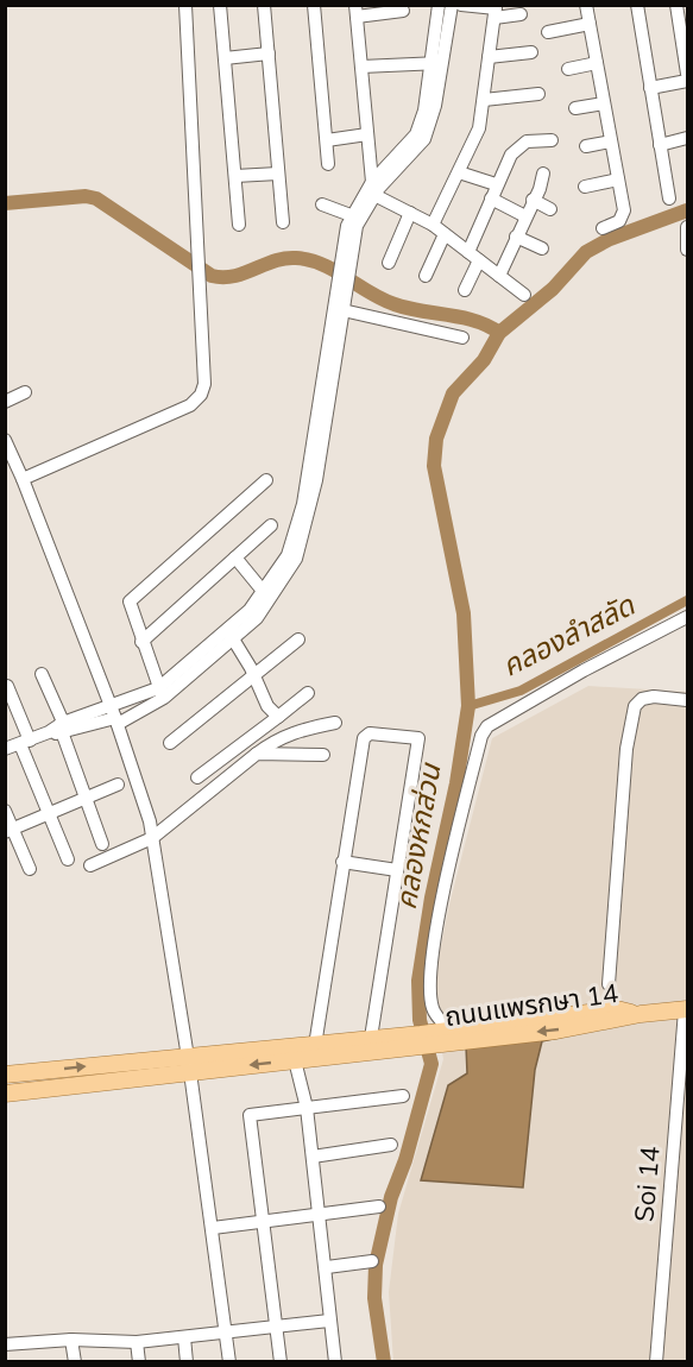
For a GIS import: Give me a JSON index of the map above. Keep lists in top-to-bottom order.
{
  "streets": {
    "main road": ["ถนนแพรกษา 14"],
    "street": ["Soi 14"]
  },
  "crossings": [
    ["ถนนแพรกษา 14", "Soi 14"]
  ],
  "water": ["คลองลำสลัด", "คลองหกส่วน"]
}
